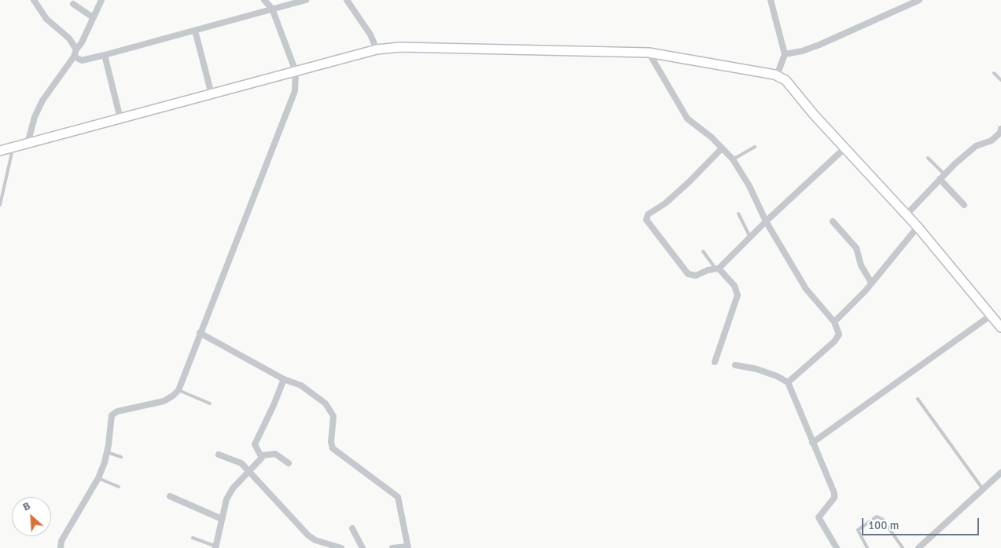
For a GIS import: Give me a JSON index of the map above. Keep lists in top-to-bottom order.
{
  "scale_bar": "100 m",
  "north": "top left"
}
